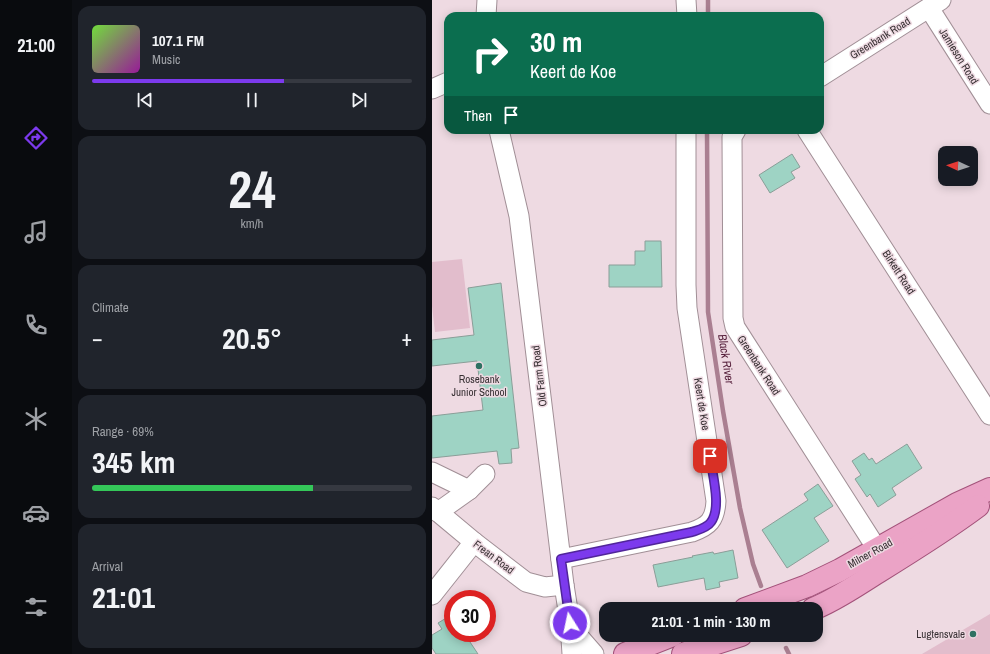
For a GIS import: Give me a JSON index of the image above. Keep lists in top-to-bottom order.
{
  "streets": {
    "main road": ["Milner Road"],
    "street": [
      "Greenbank Road",
      "Jamieson Road",
      "Birkett Road",
      "Old Farm Road",
      "Keert de Koe",
      "Frean Road"
    ]
  },
  "crossings": [
    ["Greenbank Road", "Jamieson Road"],
    ["Greenbank Road", "Milner Road"],
    ["Old Farm Road", "Keert de Koe"],
    ["Old Farm Road", "Frean Road"]
  ],
  "water": ["Black River"],
  "places": ["Rosebank Junior School", "Lugtensvale"],
  "north": "left",
  "page": {
    "tabs": "21:00",
    "turn": ["30 m", "Keert de Koe"],
    "song": ["107.1 FM", "Music"],
    "then": "Then",
    "tile": [
      ["24", "km/h"],
      "Climate",
      ["Range · 69%", "345 km"],
      ["Arrival", "21:01"]
    ],
    "heat": ["−", "20.5°", "+"],
    "limit": "30",
    "trip": "21:01 · 1 min · 130 m"
  }
}
